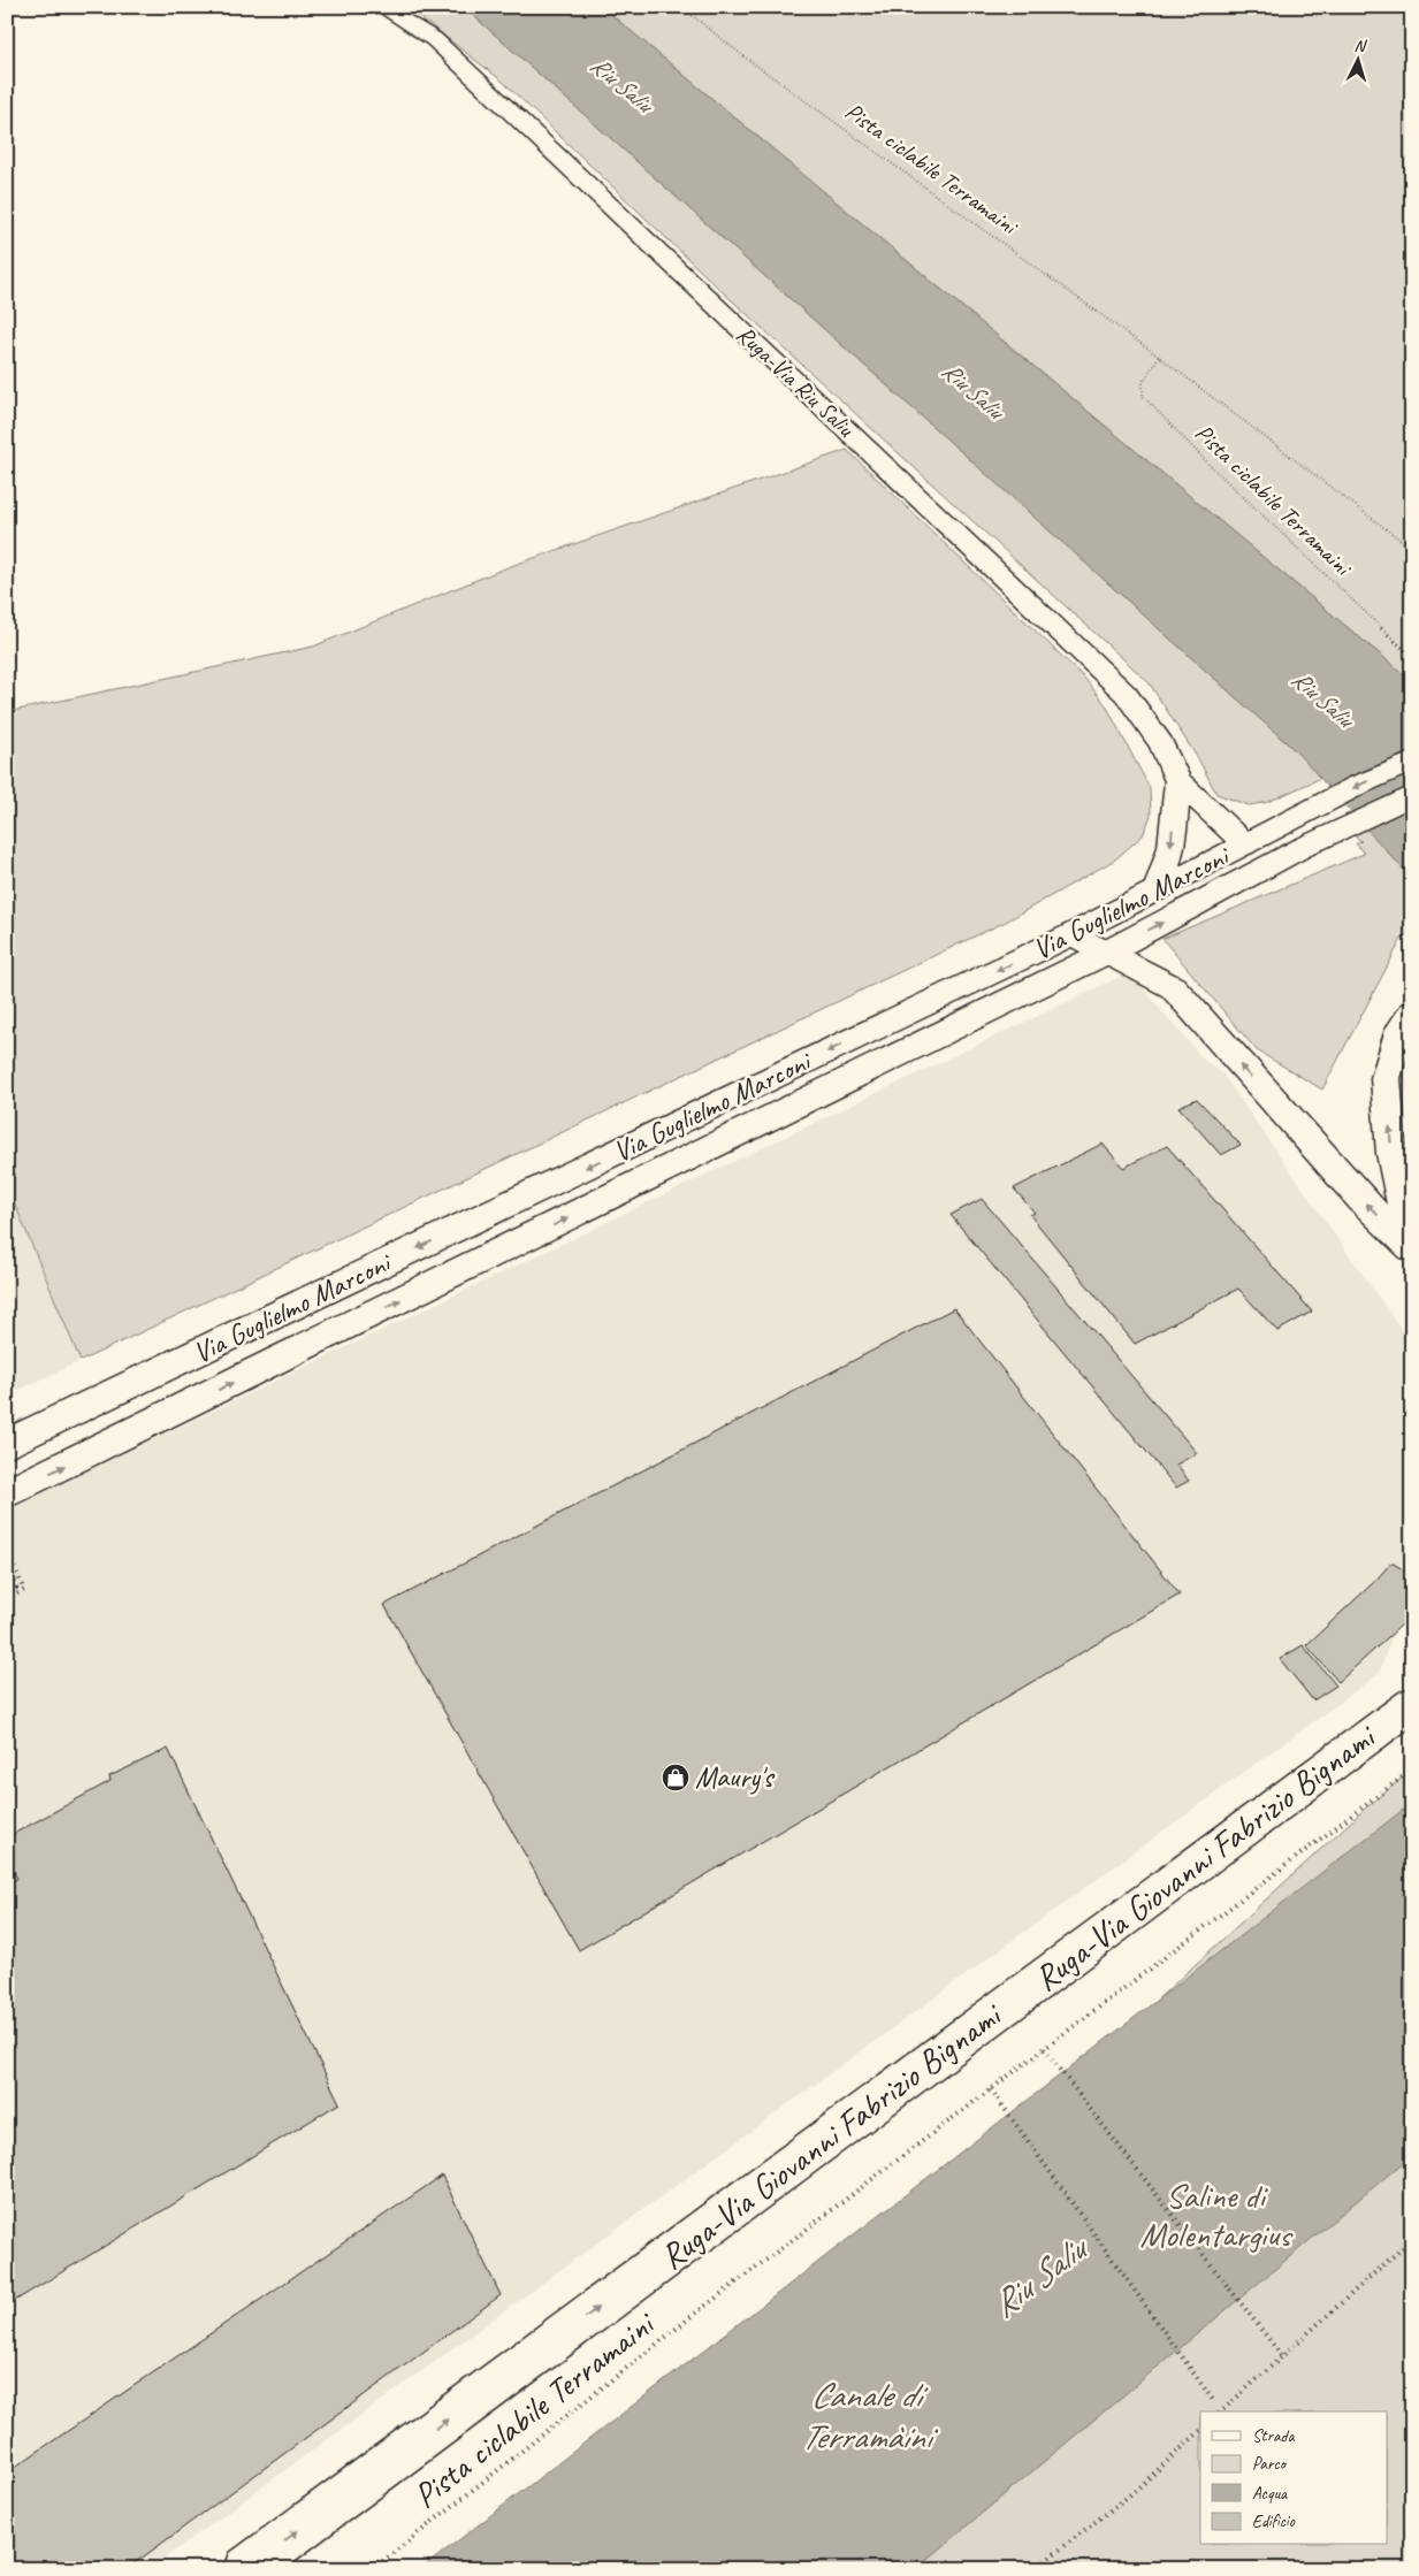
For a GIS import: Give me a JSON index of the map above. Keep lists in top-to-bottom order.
{
  "streets": {
    "main road": ["Ruga-Via Riu Saliu", "Via Guglielmo Marconi", "Ruga-Via Giovanni Fabrizio Bignami"],
    "path": ["Pista ciclabile Terramaini"]
  },
  "crossings": [
    ["Ruga-Via Riu Saliu", "Via Guglielmo Marconi"]
  ],
  "one_way": ["Ruga-Via Giovanni Fabrizio Bignami"],
  "water": ["Riu Saliu", "Canale di Terramàini"],
  "parks": ["Saline di Molentargius"],
  "places": {
    "shop": ["Maury's"]
  },
  "legend": [
    "Strada",
    "Parco",
    "Acqua",
    "Edificio"
  ],
  "north": "top"
}
